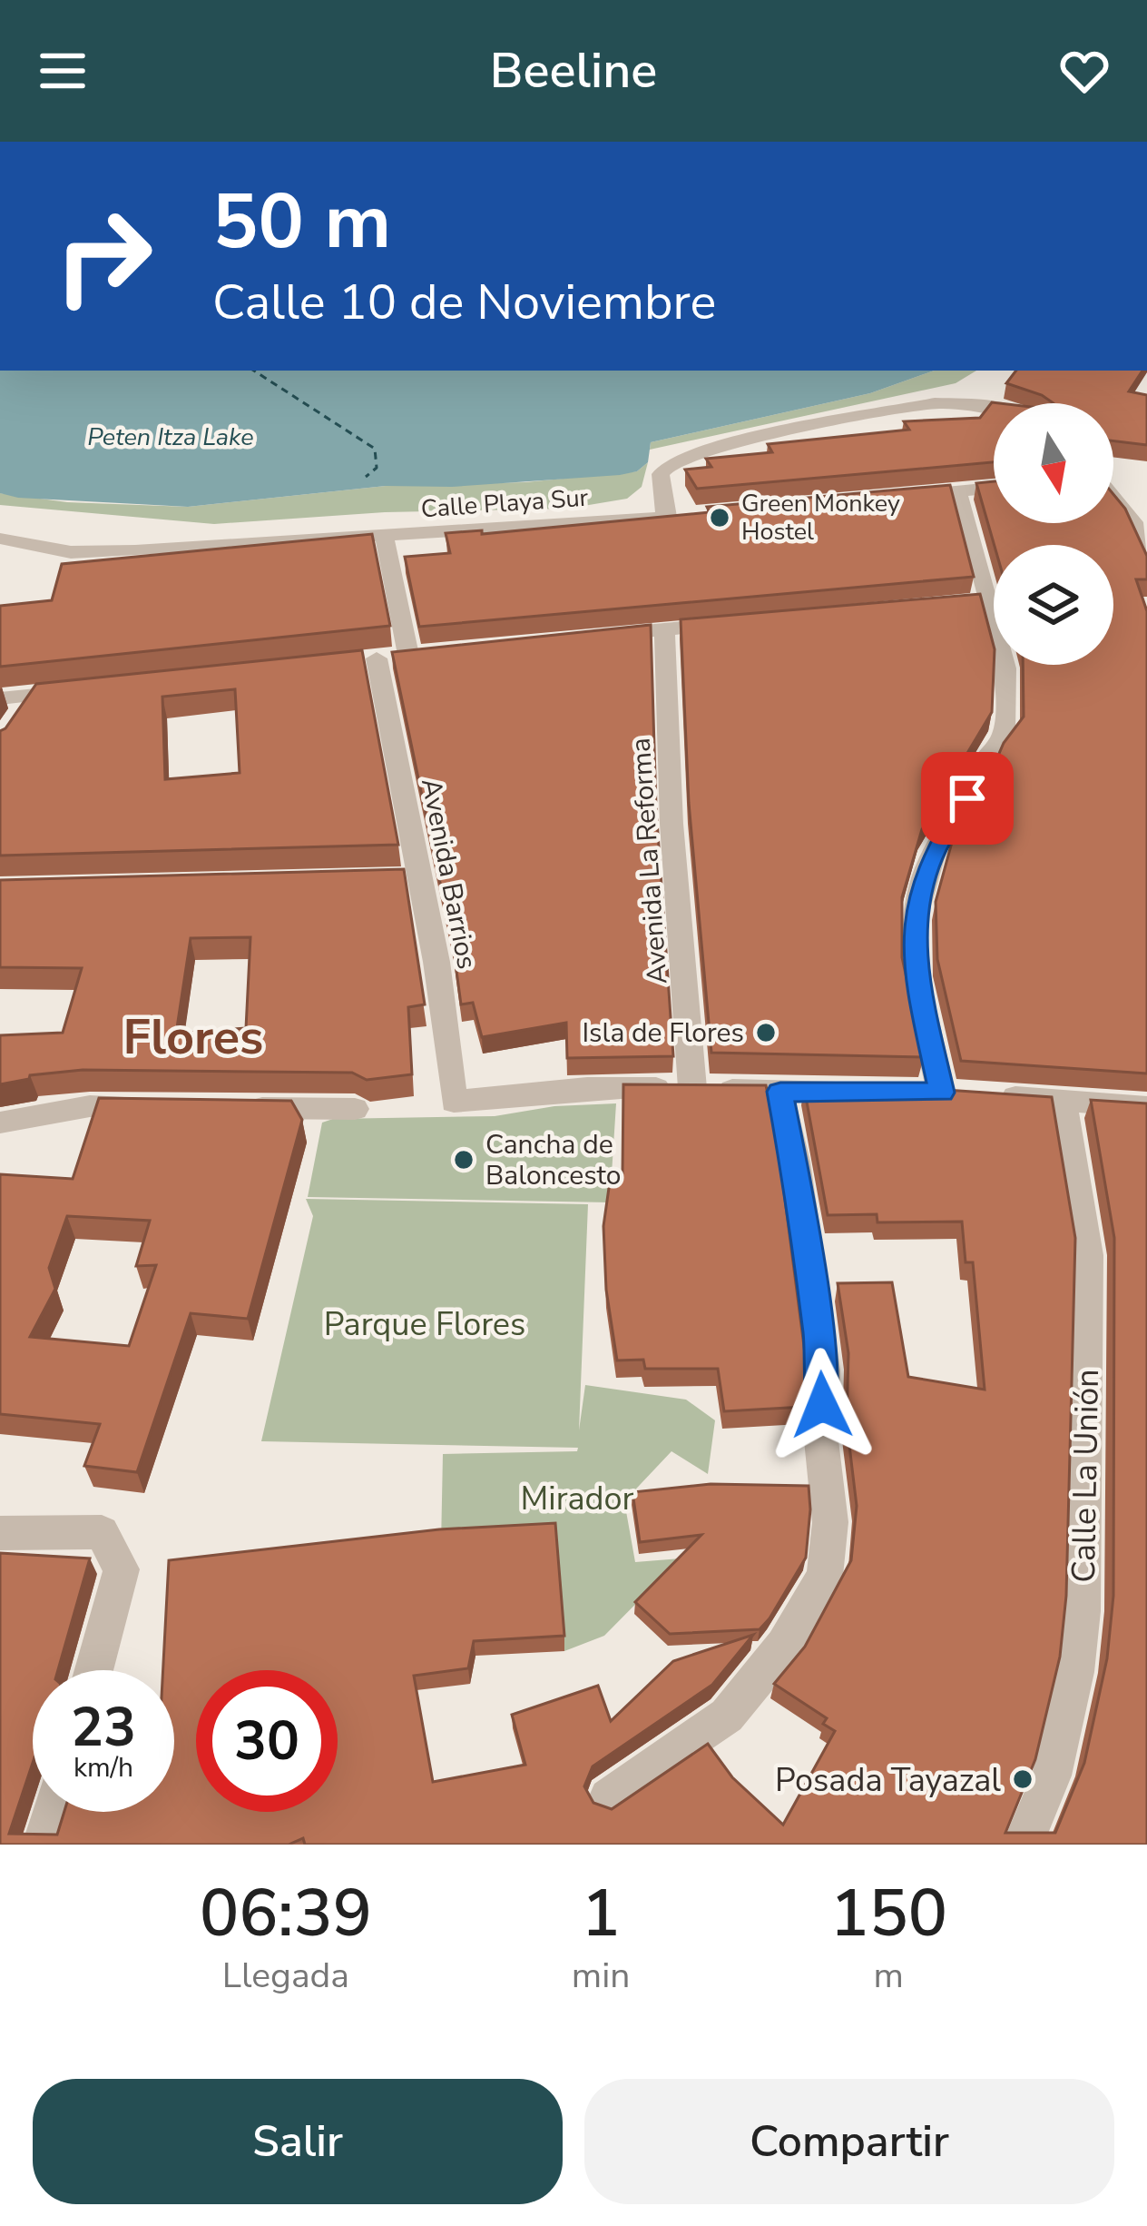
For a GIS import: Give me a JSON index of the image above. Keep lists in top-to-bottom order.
{
  "streets": {
    "street": [
      "Calle Playa Sur",
      "Avenida La Reforma",
      "Avenida Barrios",
      "Calle La Unión"
    ]
  },
  "crossings": [
    ["Calle Playa Sur", "Avenida Barrios"],
    ["Avenida La Reforma", "Avenida Barrios"]
  ],
  "districts": ["Flores"],
  "water": ["Peten Itza Lake"],
  "parks": ["Parque Flores", "Mirador"],
  "places": [
    "Green Monkey Hostel",
    "Isla de Flores",
    "Cancha de Baloncesto",
    "Posada Tayazal"
  ],
  "north": "bottom",
  "page": {
    "header": "Beeline",
    "turn": ["50 m", "Calle 10 de Noviembre"],
    "speed": "23 km/h",
    "limit": "30",
    "eta": [
      "06:39",
      "Llegada",
      "1",
      "min",
      "150",
      "m"
    ],
    "buttons": ["Salir", "Compartir"]
  }
}
